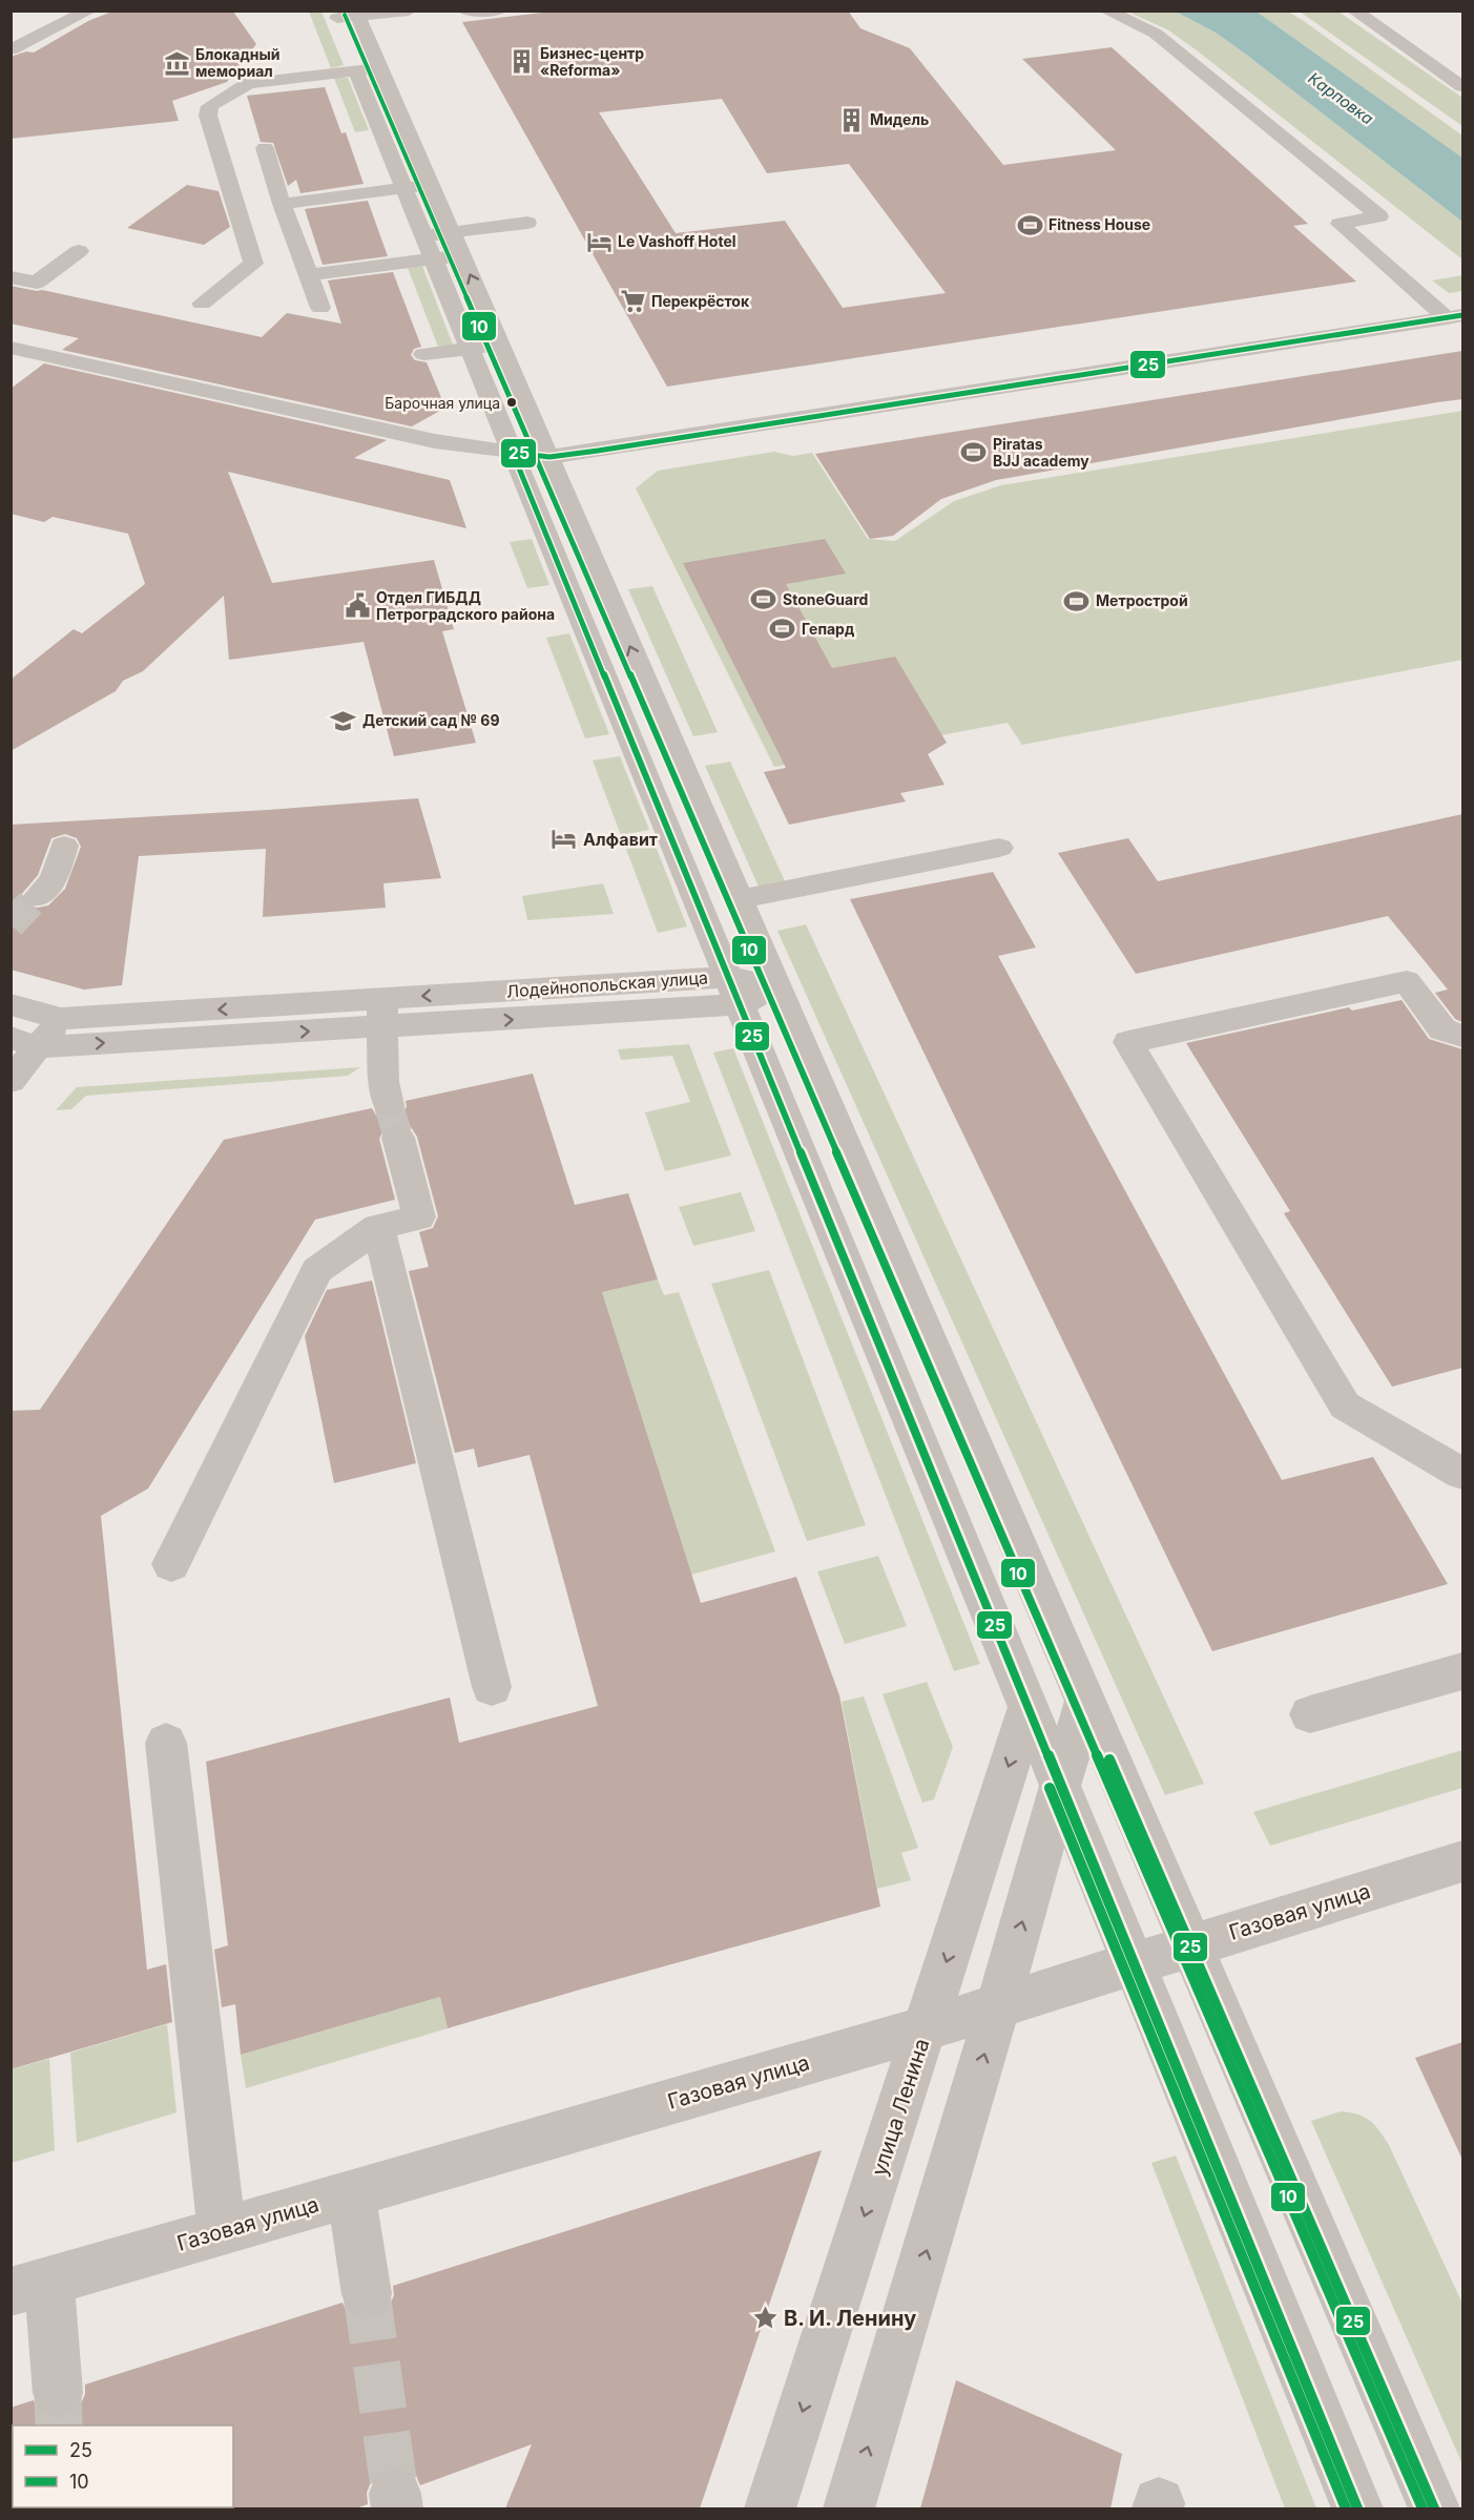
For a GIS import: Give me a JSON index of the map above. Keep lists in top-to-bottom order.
{
  "streets": {
    "street": ["Лодейнопольская улица", "Газовая улица", "улица Ленина"]
  },
  "crossings": [
    ["Газовая улица", "улица Ленина"]
  ],
  "water": ["Карповка"],
  "places": {
    "building": ["Бизнес-центр «Reforma»", "Мидель"],
    "museum": ["Блокадный мемориал"],
    "sports": [
      "Fitness House",
      "Piratas BJJ academy",
      "StoneGuard",
      "Метрострой",
      "Гепард"
    ],
    "hotel": ["Le Vashoff Hotel", "Алфавит"],
    "supermarket": ["Перекрёсток"],
    "other": ["Барочная улица"],
    "public building": ["Отдел ГИБДД Петроградского района"],
    "school or university": ["Детский сад № 69"],
    "place": ["В. И. Ленину"]
  },
  "lines": ["transit line 10", "transit line 25"],
  "legend": ["25", "10"]
}
